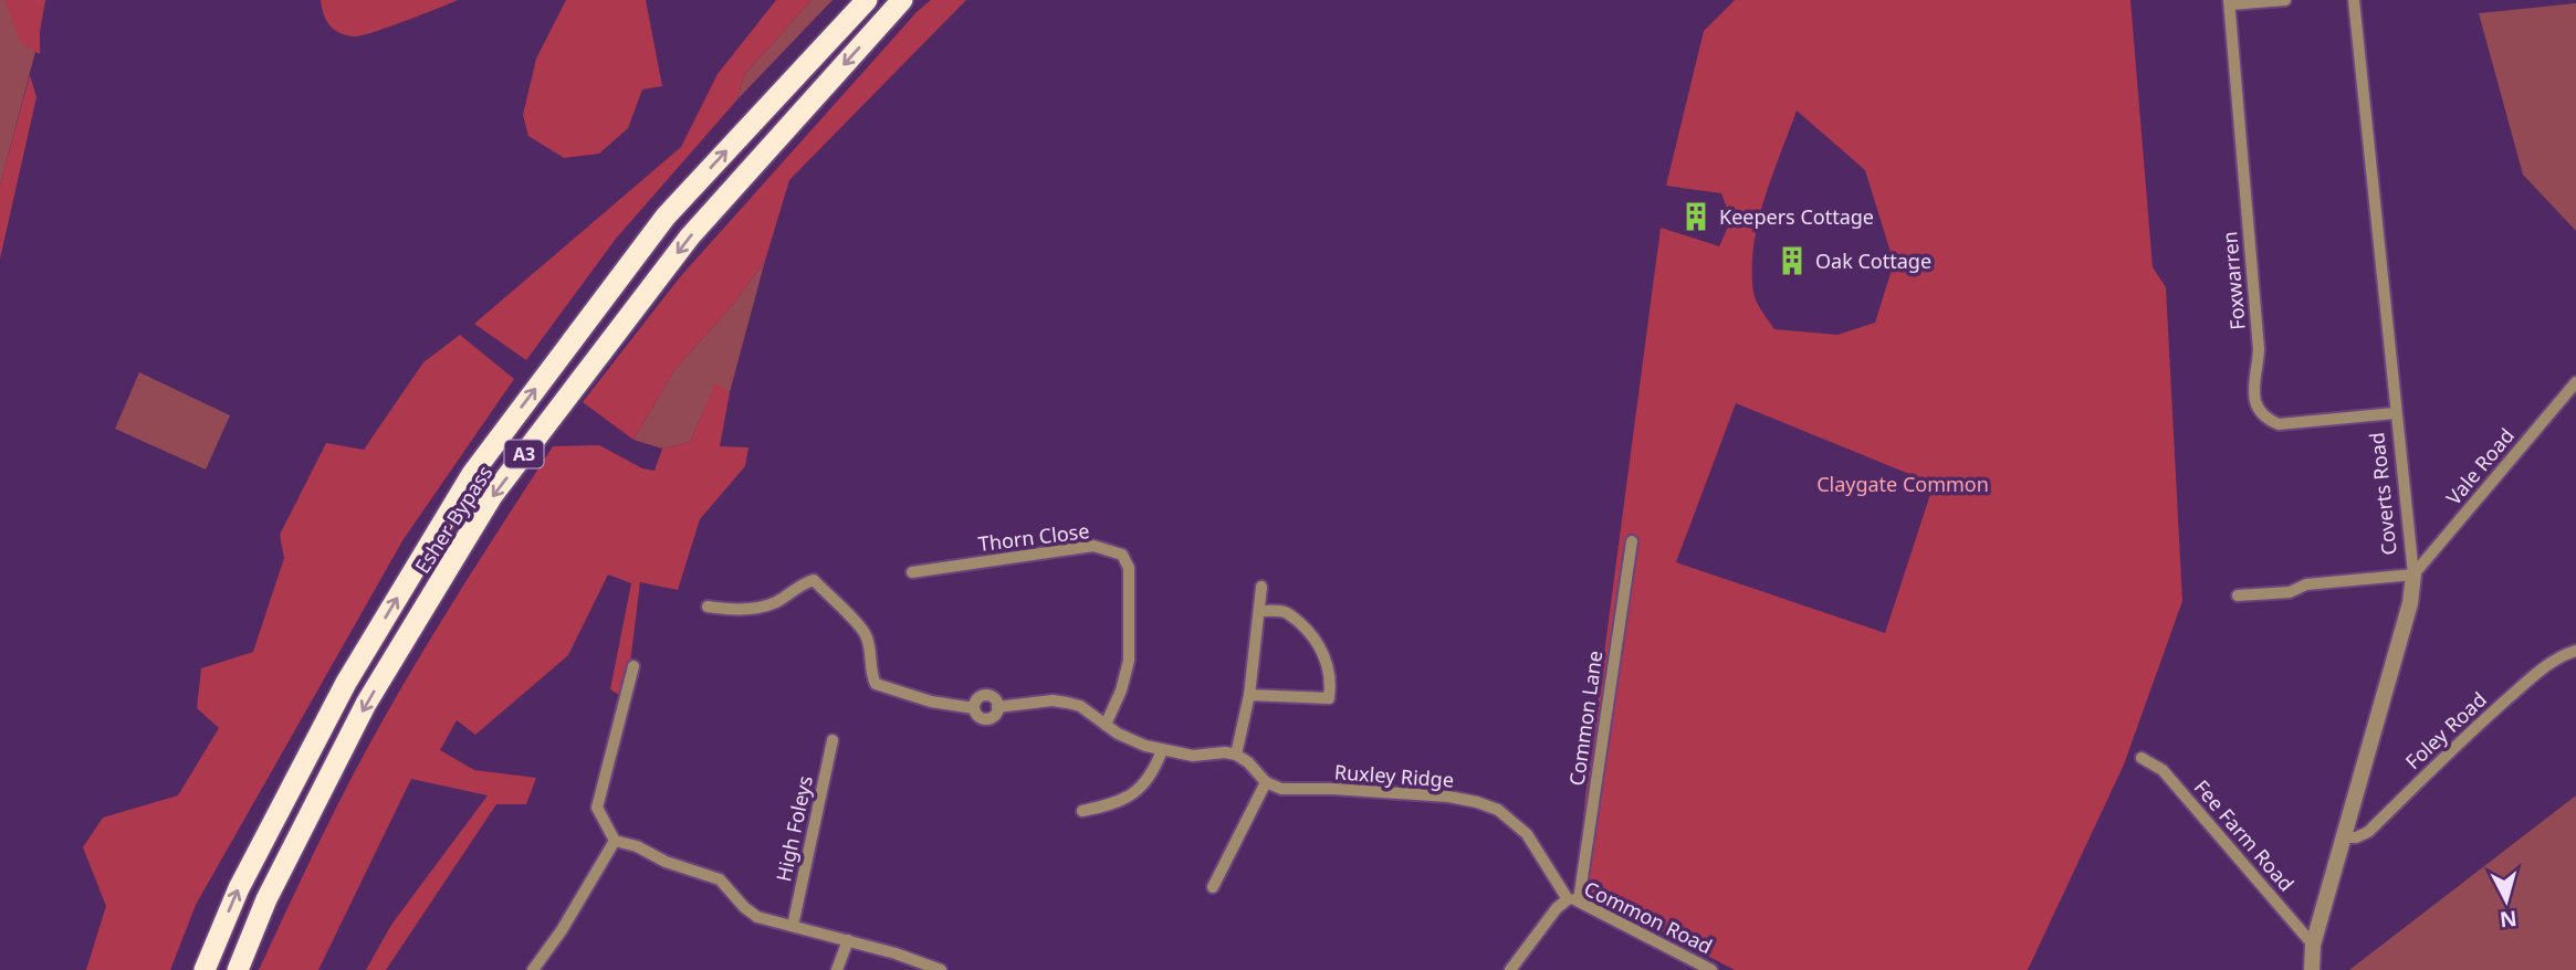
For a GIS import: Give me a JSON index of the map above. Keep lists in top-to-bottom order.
{
  "streets": {
    "highway": ["A3", "Esher Bypass"],
    "street": [
      "Foxwarren",
      "Vale Road",
      "Coverts Road",
      "Thorn Close",
      "Common Lane",
      "Foley Road",
      "Ruxley Ridge",
      "High Foleys",
      "Fee Farm Road",
      "Common Road"
    ]
  },
  "crossings": [
    ["Foxwarren", "Coverts Road"],
    ["Vale Road", "Coverts Road"],
    ["Coverts Road", "Foley Road"],
    ["Coverts Road", "Fee Farm Road"],
    ["Common Lane", "Ruxley Ridge"],
    ["Common Lane", "Common Road"],
    ["Ruxley Ridge", "Common Road"]
  ],
  "parks": ["Claygate Common"],
  "places": {
    "building": ["Keepers Cottage", "Oak Cottage"]
  },
  "north": "bottom"
}
